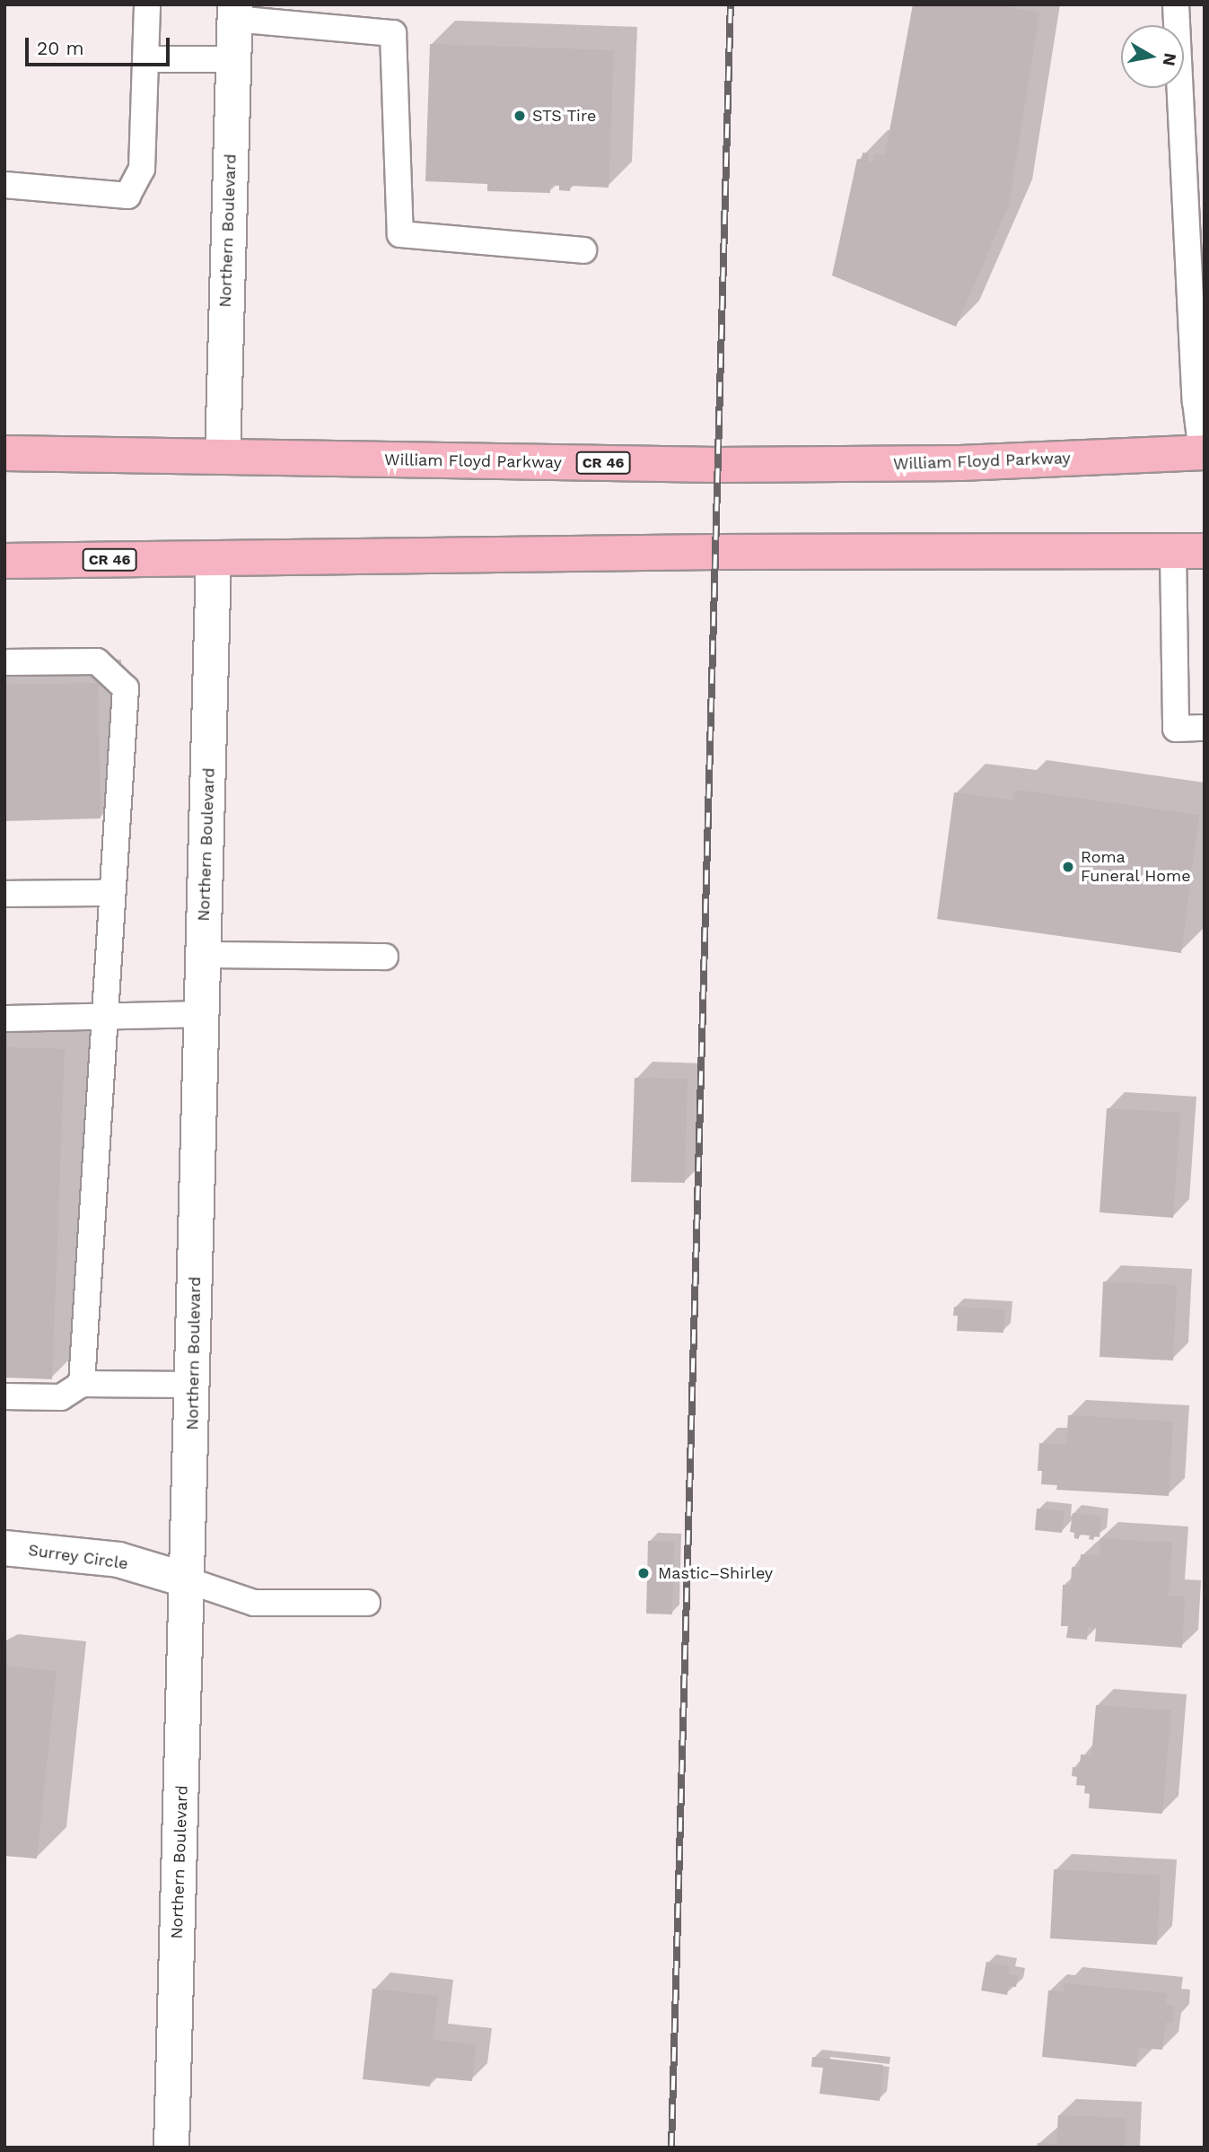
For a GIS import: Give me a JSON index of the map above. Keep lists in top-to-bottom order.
{
  "streets": {
    "highway": ["William Floyd Parkway", "CR 46"],
    "street": ["Northern Boulevard", "Surrey Circle"]
  },
  "crossings": [
    ["Northern Boulevard", "William Floyd Parkway"],
    ["Northern Boulevard", "CR 46"],
    ["Northern Boulevard", "Surrey Circle"]
  ],
  "places": ["STS Tire", "Roma Funeral Home", "Mastic–Shirley"],
  "scale_bar": "20 m",
  "north": "right"
}
